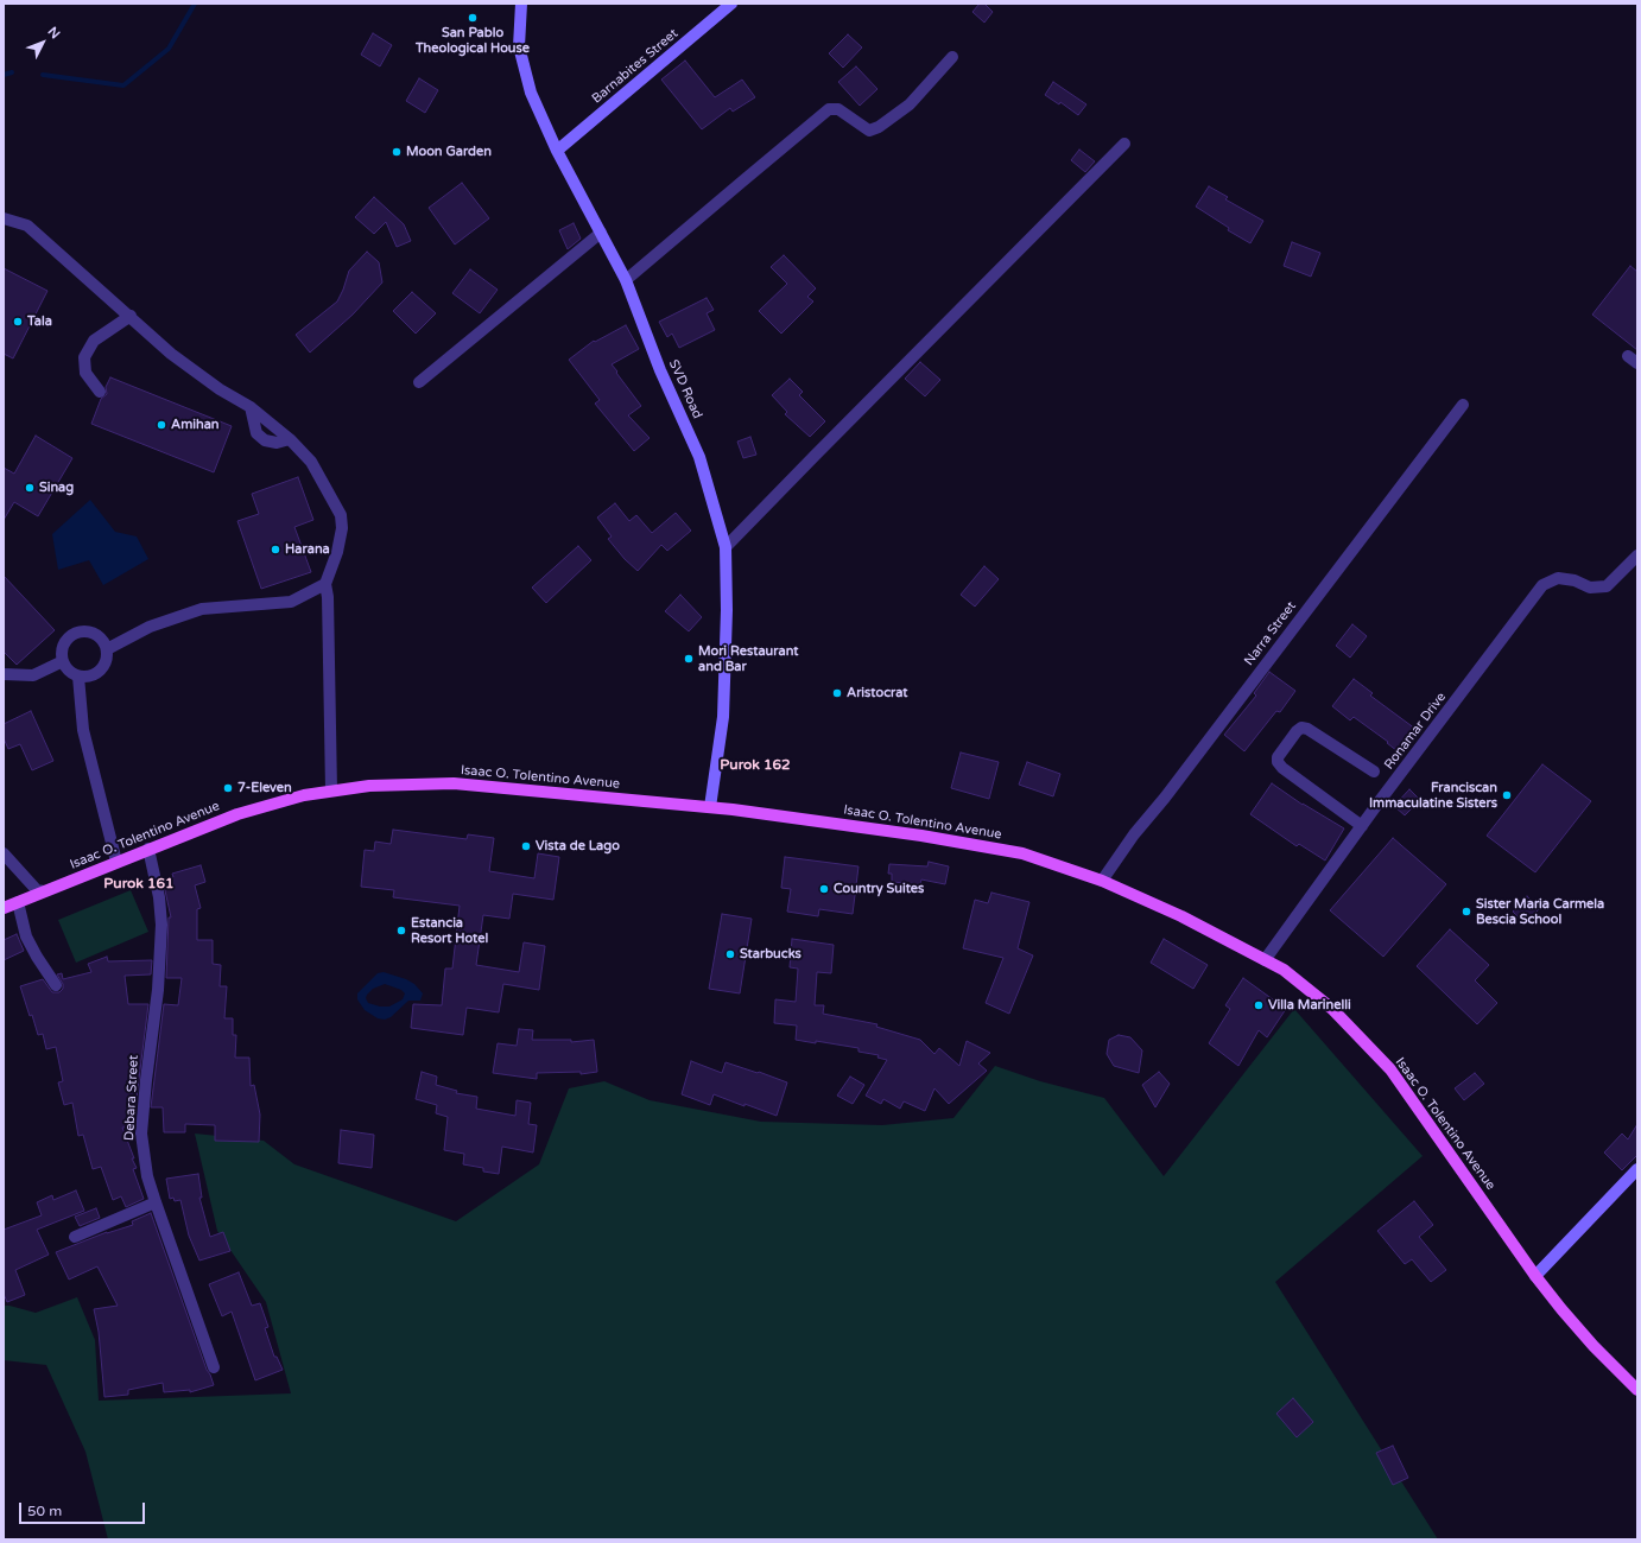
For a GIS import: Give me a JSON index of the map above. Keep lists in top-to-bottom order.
{
  "streets": {
    "main road": ["Barnabites Street", "SVD Road", "Isaac O. Tolentino Avenue"],
    "street": ["Narra Street", "Ronamar Drive", "Debara Street"]
  },
  "crossings": [
    ["Barnabites Street", "SVD Road"],
    ["SVD Road", "Isaac O. Tolentino Avenue"],
    ["Narra Street", "Isaac O. Tolentino Avenue"],
    ["Ronamar Drive", "Isaac O. Tolentino Avenue"],
    ["Isaac O. Tolentino Avenue", "Debara Street"]
  ],
  "districts": ["Purok 162", "Purok 161"],
  "places": [
    "San Pablo Theological House",
    "Moon Garden",
    "Tala",
    "Amihan",
    "Sinag",
    "Harana",
    "Mori Restaurant and Bar",
    "Aristocrat",
    "7-Eleven",
    "Franciscan Immaculatine Sisters",
    "Vista de Lago",
    "Country Suites",
    "Sister Maria Carmela Bescia School",
    "Estancia Resort Hotel",
    "Starbucks",
    "Villa Marinelli"
  ],
  "scale_bar": "50 m",
  "north": "top right"
}
